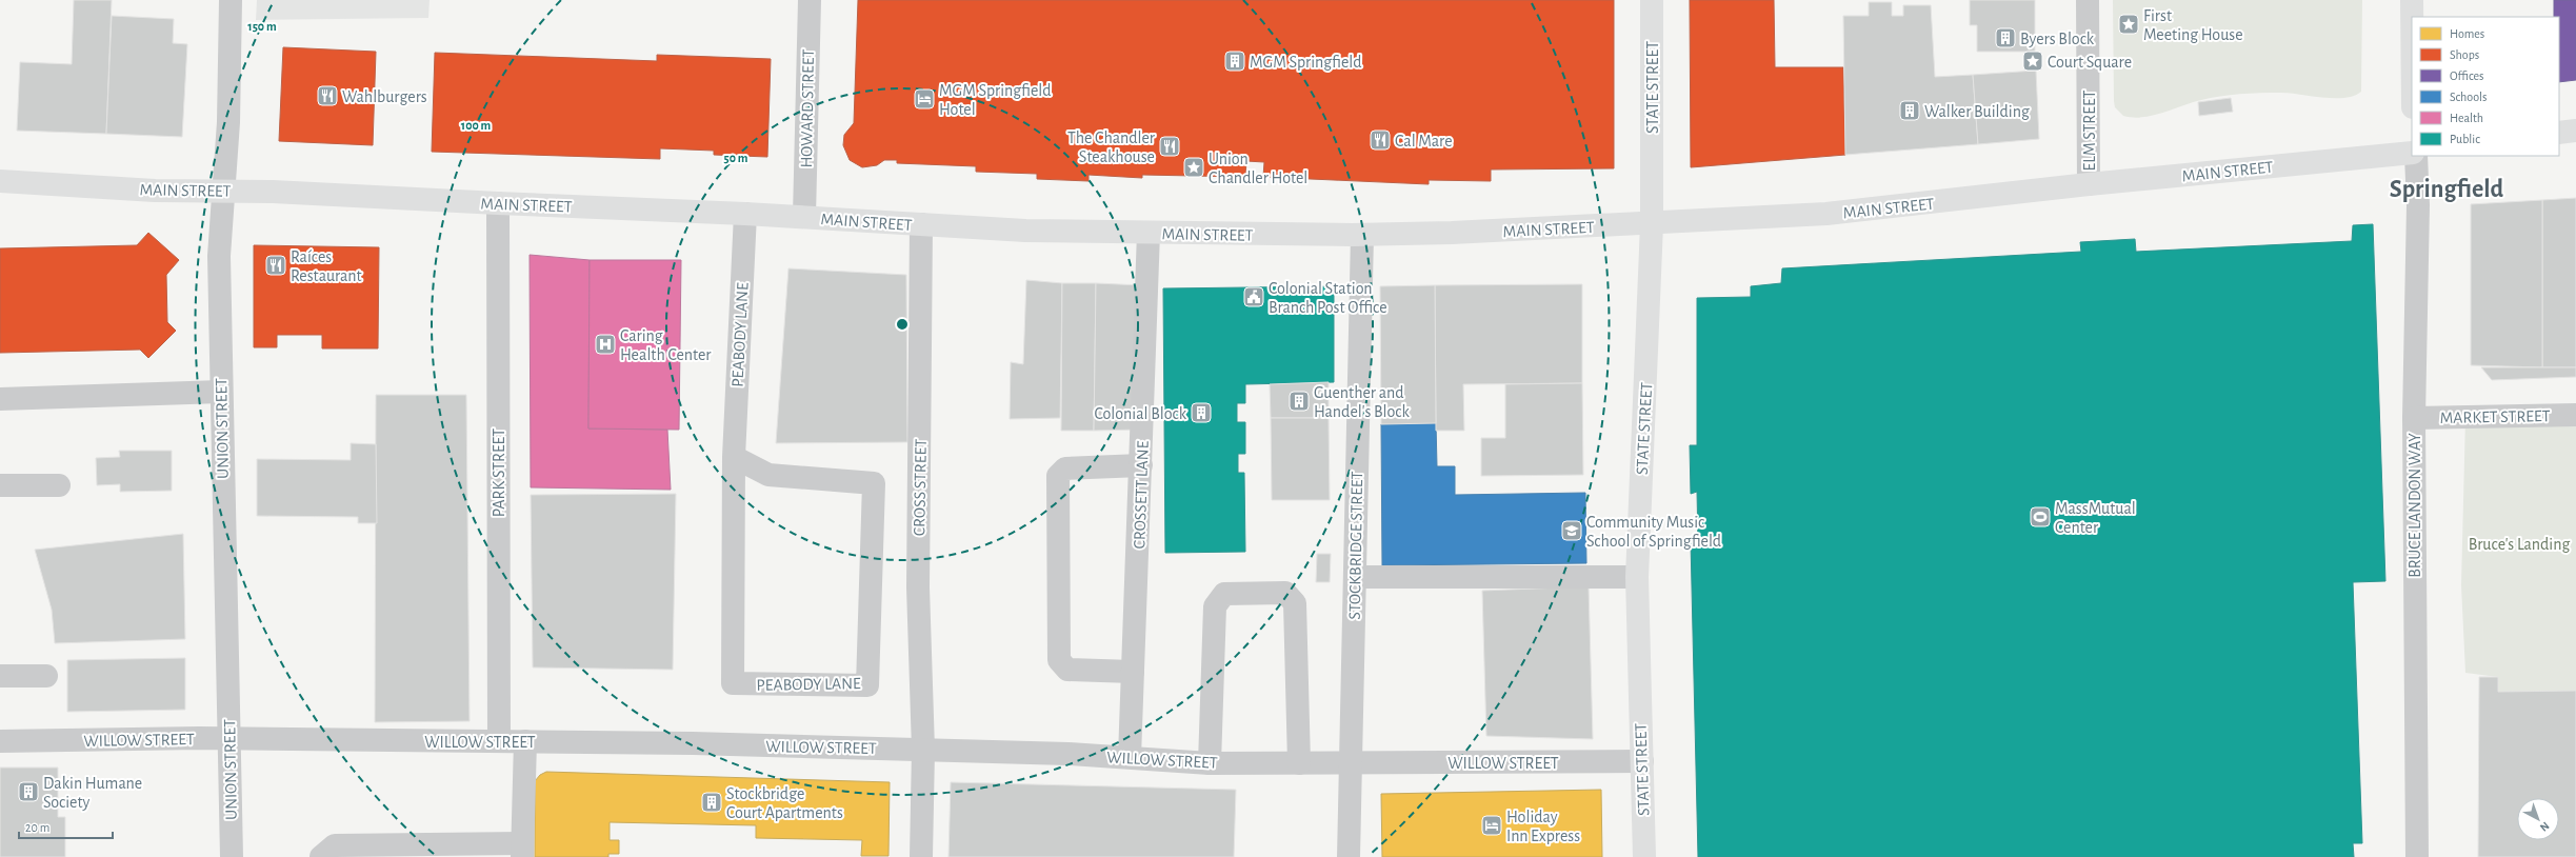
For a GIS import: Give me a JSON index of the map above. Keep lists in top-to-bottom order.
{
  "streets": {
    "main road": ["STATE STREET", "MAIN STREET"],
    "street": [
      "HOWARD STREET",
      "ELM STREET",
      "PEABODY LANE",
      "MARKET STREET",
      "UNION STREET",
      "PARK STREET",
      "CROSS STREET",
      "CROSSETT LANE",
      "BRUCE LANDON WAY",
      "STOCKBRIDGE STREET",
      "WILLOW STREET"
    ]
  },
  "crossings": [
    ["STATE STREET", "MAIN STREET"],
    ["STATE STREET", "WILLOW STREET"],
    ["HOWARD STREET", "MAIN STREET"],
    ["ELM STREET", "MAIN STREET"],
    ["MAIN STREET", "PEABODY LANE"],
    ["MAIN STREET", "UNION STREET"],
    ["MAIN STREET", "PARK STREET"],
    ["MAIN STREET", "CROSS STREET"],
    ["MAIN STREET", "CROSSETT LANE"],
    ["MAIN STREET", "STOCKBRIDGE STREET"],
    ["MARKET STREET", "BRUCE LANDON WAY"],
    ["UNION STREET", "WILLOW STREET"],
    ["PARK STREET", "WILLOW STREET"],
    ["CROSS STREET", "WILLOW STREET"],
    ["CROSSETT LANE", "WILLOW STREET"],
    ["STOCKBRIDGE STREET", "WILLOW STREET"]
  ],
  "districts": ["Springfield"],
  "parks": ["Bruce's Landing"],
  "places": {
    "place": ["First Meeting House", "Court Square", "Union Chandler Hotel"],
    "building": [
      "Byers Block",
      "MGM Springfield",
      "Walker Building",
      "Guenther and Handel's Block",
      "Colonial Block",
      "Dakin Humane Society",
      "Stockbridge Court Apartments"
    ],
    "restaurant": [
      "Wahlburgers",
      "Cal Mare",
      "The Chandler Steakhouse",
      "Raíces Restaurant"
    ],
    "hotel": ["MGM Springfield Hotel", "Holiday Inn Express"],
    "public building": ["Colonial Station Branch Post Office"],
    "hospital": ["Caring Health Center"],
    "sports": ["MassMutual Center"],
    "school or university": ["Community Music School of Springfield"]
  },
  "legend": [
    "Homes",
    "Shops",
    "Offices",
    "Schools",
    "Health",
    "Public"
  ],
  "scale_bar": "20 m",
  "north": "bottom right",
  "rings": ["150 m", "100 m", "50 m"]
}
